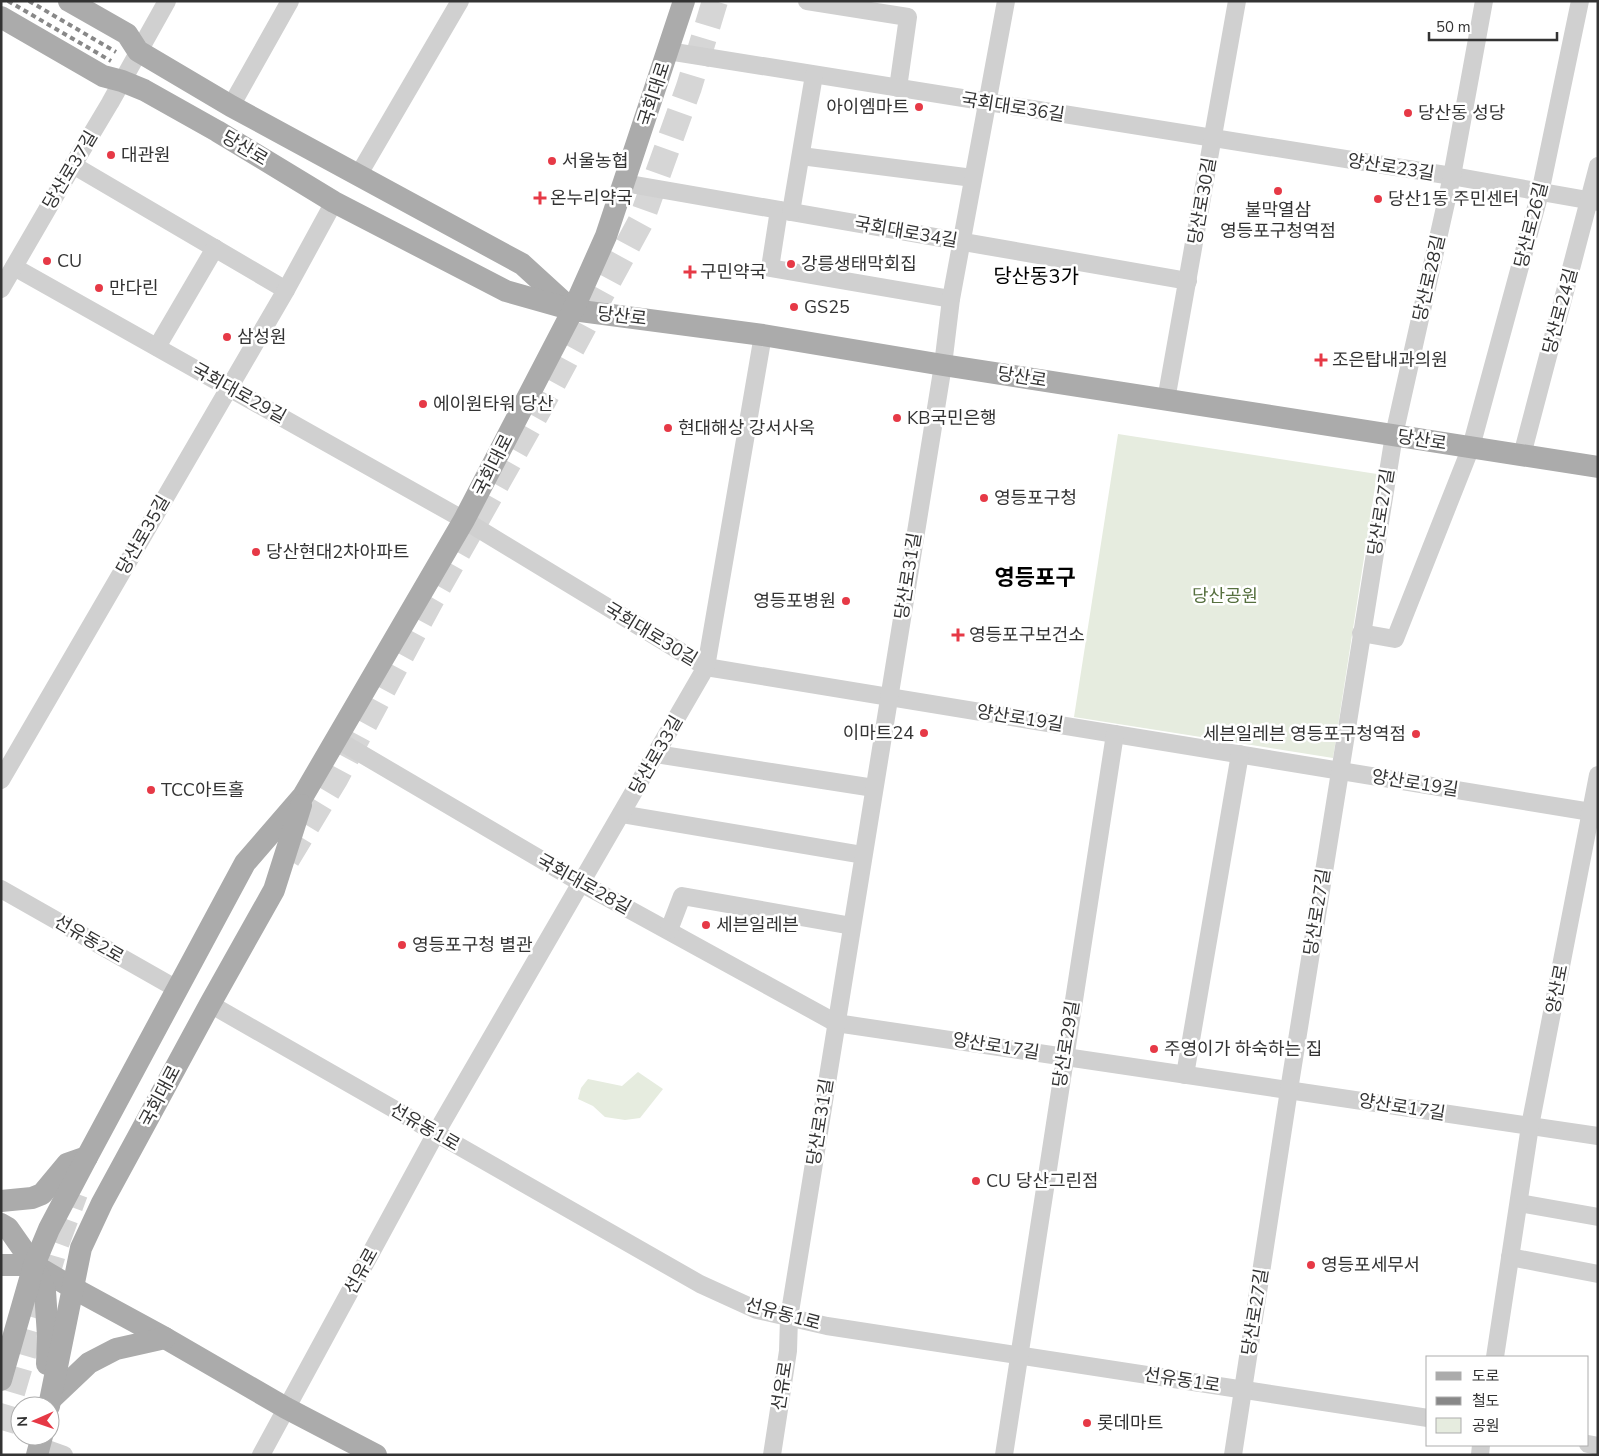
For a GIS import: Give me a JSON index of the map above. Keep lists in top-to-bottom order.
{
  "streets": {
    "main road": ["국회대로", "당산로"],
    "street": [
      "국회대로36길",
      "양산로23길",
      "당산로37길",
      "당산로30길",
      "당산로26길",
      "국회대로34길",
      "당산로28길",
      "당산로24길",
      "국회대로29길",
      "당산로27길",
      "당산로35길",
      "당산로31길",
      "국회대로30길",
      "양산로19길",
      "당산로33길",
      "국회대로28길",
      "선유동2로",
      "양산로",
      "당산로29길",
      "양산로17길",
      "선유동1로",
      "선유로"
    ]
  },
  "crossings": [
    ["국회대로", "국회대로36길"],
    ["국회대로", "당산로"],
    ["국회대로", "국회대로34길"],
    ["국회대로", "국회대로29길"],
    ["국회대로", "국회대로30길"],
    ["국회대로", "국회대로28길"],
    ["국회대로", "선유동2로"],
    ["국회대로", "선유동1로"],
    ["국회대로36길", "양산로23길"],
    ["국회대로36길", "당산로30길"],
    ["국회대로36길", "당산로31길"],
    ["당산로", "당산로37길"],
    ["당산로", "당산로30길"],
    ["당산로", "당산로26길"],
    ["당산로", "당산로28길"],
    ["당산로", "당산로24길"],
    ["당산로", "당산로27길"],
    ["당산로", "당산로35길"],
    ["당산로", "당산로31길"],
    ["당산로", "당산로33길"],
    ["양산로23길", "당산로30길"],
    ["양산로23길", "당산로26길"],
    ["양산로23길", "당산로28길"],
    ["양산로23길", "당산로24길"],
    ["당산로37길", "국회대로29길"],
    ["당산로30길", "국회대로34길"],
    ["국회대로34길", "당산로31길"],
    ["당산로28길", "당산로27길"],
    ["국회대로29길", "당산로35길"],
    ["국회대로29길", "국회대로30길"],
    ["당산로27길", "양산로19길"],
    ["당산로27길", "양산로17길"],
    ["당산로27길", "선유동1로"],
    ["당산로31길", "국회대로30길"],
    ["당산로31길", "양산로19길"],
    ["당산로31길", "국회대로28길"],
    ["당산로31길", "양산로17길"],
    ["당산로31길", "선유동1로"],
    ["당산로31길", "선유로"],
    ["국회대로30길", "양산로19길"],
    ["국회대로30길", "당산로33길"],
    ["양산로19길", "양산로"],
    ["양산로19길", "당산로29길"],
    ["당산로33길", "국회대로28길"],
    ["당산로33길", "선유동1로"],
    ["당산로33길", "선유로"],
    ["국회대로28길", "양산로17길"],
    ["양산로", "양산로17길"],
    ["당산로29길", "양산로17길"],
    ["당산로29길", "선유동1로"],
    ["선유동1로", "선유로"]
  ],
  "districts": ["당산동3가", "영등포구"],
  "parks": ["당산공원"],
  "places": {
    "other": [
      "아이엠마트",
      "당산동 성당",
      "대관원",
      "서울농협",
      "불막열삼 영등포구청역점",
      "당산1동 주민센터",
      "CU",
      "강릉생태막회집",
      "만다린",
      "GS25",
      "삼성원",
      "에이원타워 당산",
      "KB국민은행",
      "현대해상 강서사옥",
      "영등포구청",
      "당산현대2차아파트",
      "영등포병원",
      "이마트24",
      "세븐일레븐 영등포구청역점",
      "TCC아트홀",
      "세븐일레븐",
      "영등포구청 별관",
      "주영이가 하숙하는 집",
      "CU 당산그린점",
      "영등포세무서",
      "롯데마트"
    ],
    "health": [
      "온누리약국",
      "구민약국",
      "조은탑내과의원",
      "영등포구보건소"
    ]
  },
  "legend": ["도로", "철도", "공원"],
  "scale_bar": "50 m",
  "north": "left"
}
